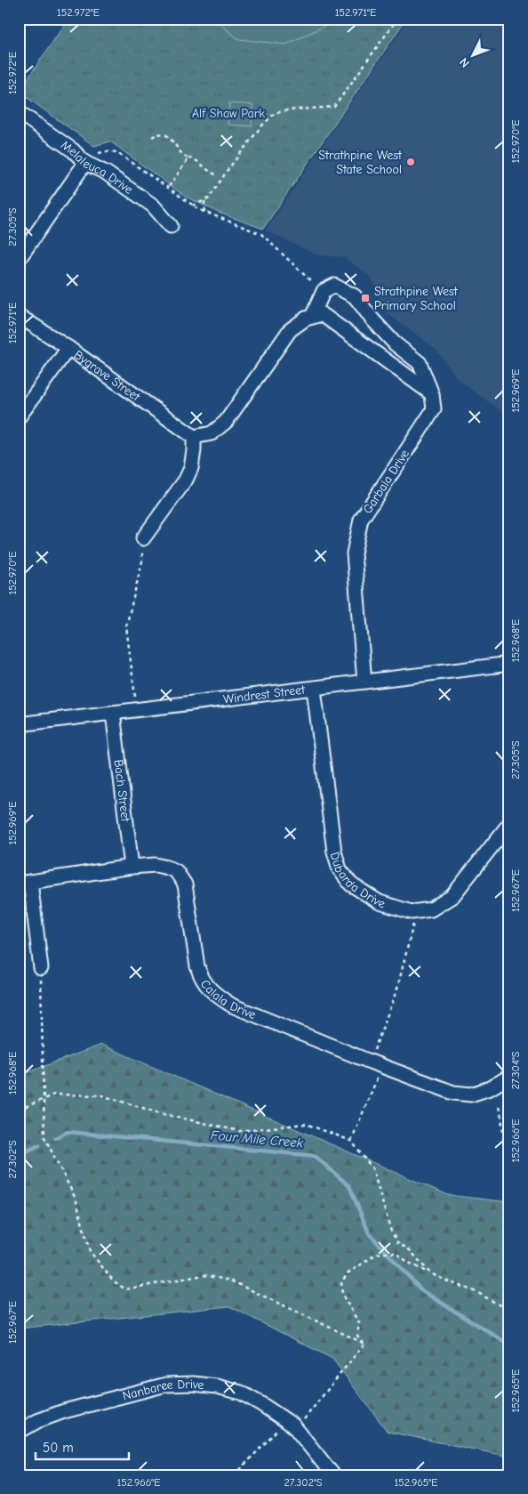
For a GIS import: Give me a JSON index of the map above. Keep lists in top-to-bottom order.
{
  "streets": {
    "street": [
      "Melaleuca Drive",
      "Bygrave Street",
      "Garbala Drive",
      "Windrest Street",
      "Bach Street",
      "Dubarda Drive",
      "Calala Drive",
      "Nanbaree Drive"
    ]
  },
  "crossings": [
    ["Garbala Drive", "Windrest Street"],
    ["Windrest Street", "Bach Street"],
    ["Windrest Street", "Dubarda Drive"],
    ["Bach Street", "Calala Drive"]
  ],
  "water": ["Four Mile Creek"],
  "parks": ["Alf Shaw Park"],
  "places": {
    "other": ["Strathpine West State School"],
    "transit": ["Strathpine West Primary School"]
  },
  "scale_bar": "50 m",
  "north": "bottom left",
  "coordinates": [
    "152.972°E",
    "152.971°E",
    "152.970°E",
    "27.305°S",
    "152.969°E",
    "152.968°E",
    "152.967°E",
    "27.304°S",
    "152.966°E",
    "27.302°S",
    "152.965°E"
  ]
}
